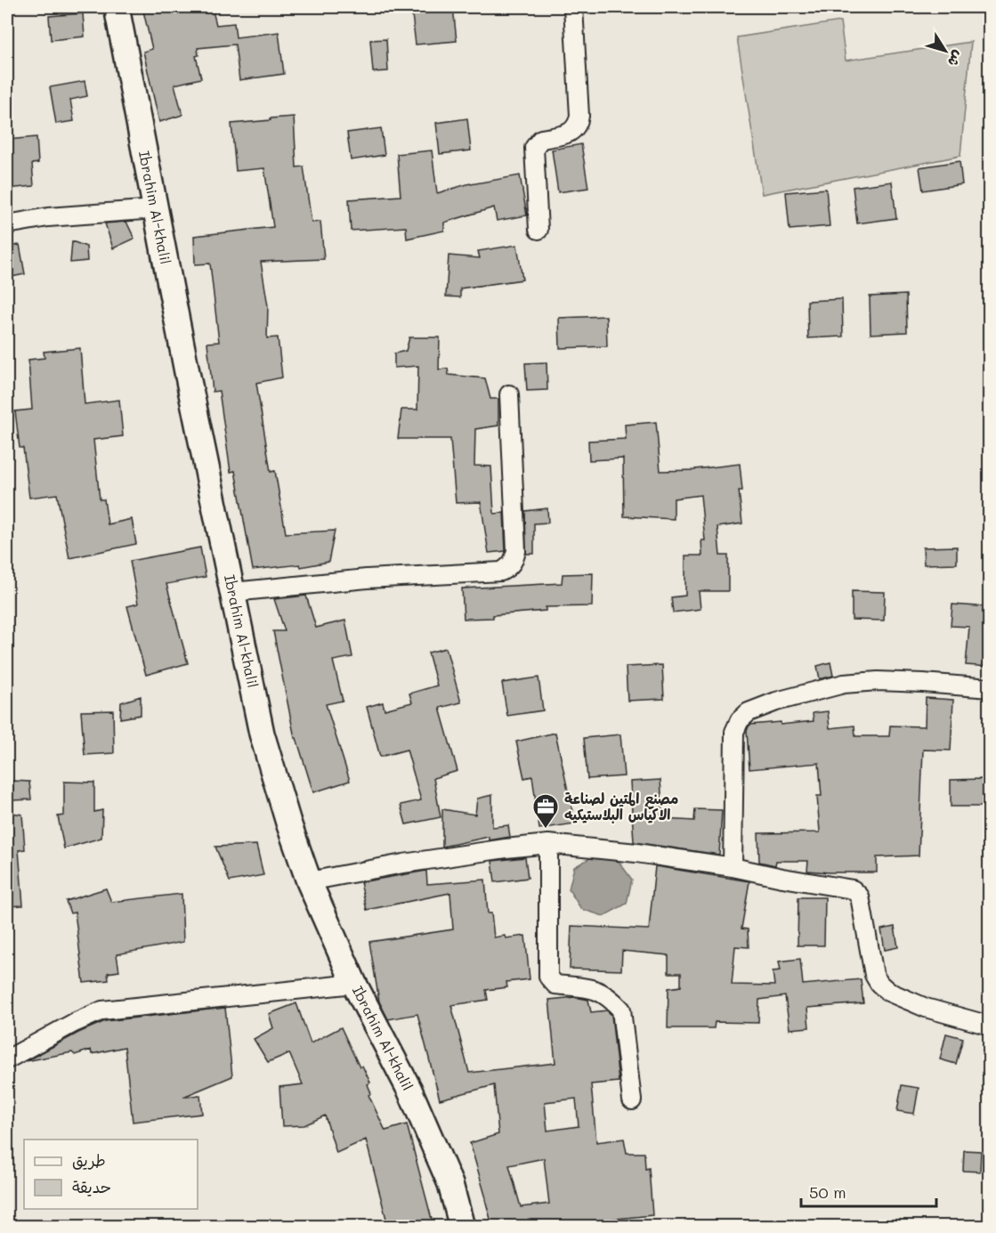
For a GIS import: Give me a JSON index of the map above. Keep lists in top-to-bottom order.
{
  "streets": {
    "street": ["Ibrahim Al-khalil"]
  },
  "places": {
    "office": ["مصنع المتين لصناعة الاكياس البلاستيكيه"]
  },
  "legend": ["طريق", "حديقة"],
  "scale_bar": "50 m",
  "north": "bottom right"
}
